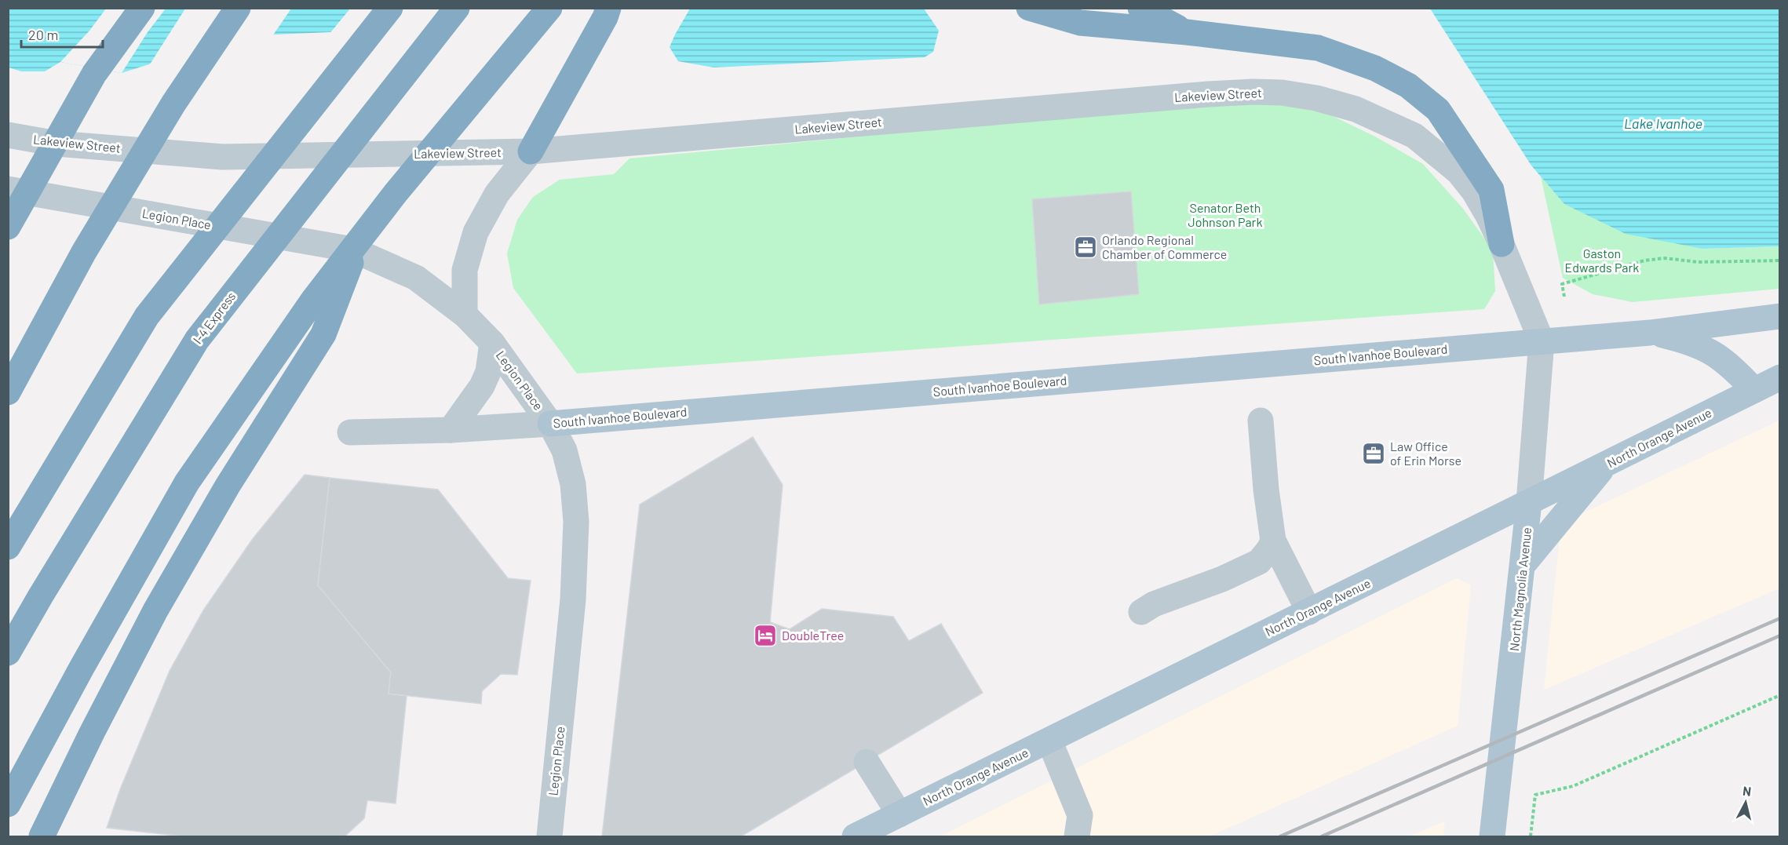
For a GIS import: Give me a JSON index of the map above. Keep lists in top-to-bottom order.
{
  "streets": {
    "highway": ["I-4 Express"],
    "main road": ["South Ivanhoe Boulevard", "North Orange Avenue", "North Magnolia Avenue"],
    "street": ["Lakeview Street", "Legion Place"]
  },
  "crossings": [
    ["Lakeview Street", "South Ivanhoe Boulevard"],
    ["Lakeview Street", "North Magnolia Avenue"],
    ["Legion Place", "South Ivanhoe Boulevard"],
    ["South Ivanhoe Boulevard", "North Orange Avenue"],
    ["South Ivanhoe Boulevard", "North Magnolia Avenue"],
    ["North Orange Avenue", "North Magnolia Avenue"]
  ],
  "water": ["Lake Ivanhoe"],
  "parks": ["Senator Beth Johnson Park", "Gaston Edwards Park"],
  "places": {
    "office": ["Orlando Regional Chamber of Commerce", "Law Office of Erin Morse"],
    "hotel": ["DoubleTree"]
  },
  "scale_bar": "20 m",
  "north": "top"
}
